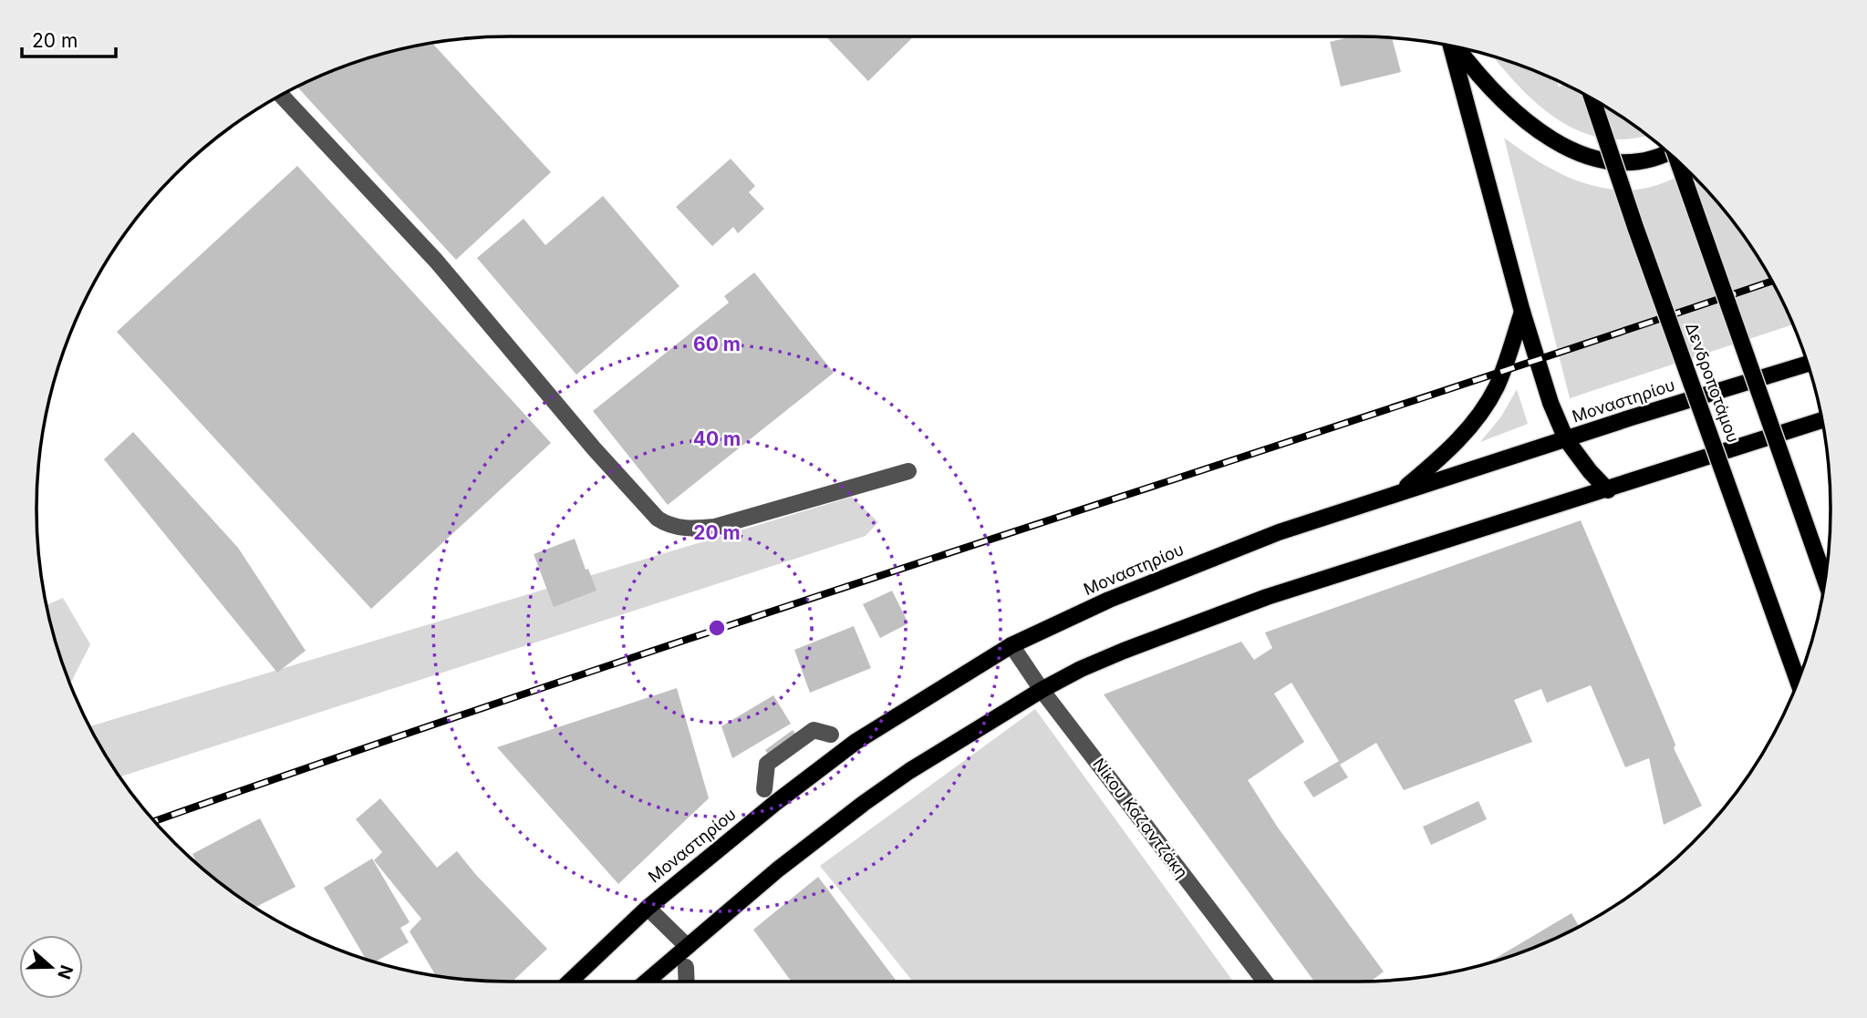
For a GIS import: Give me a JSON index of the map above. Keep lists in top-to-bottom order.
{
  "streets": {
    "main road": ["Δενδροποτάμου", "Μοναστηρίου"],
    "street": ["Νίκου Καζαντζάκη"]
  },
  "crossings": [
    ["Μοναστηρίου", "Νίκου Καζαντζάκη"]
  ],
  "scale_bar": "20 m",
  "north": "right",
  "rings": ["60 m", "40 m", "20 m"]
}
